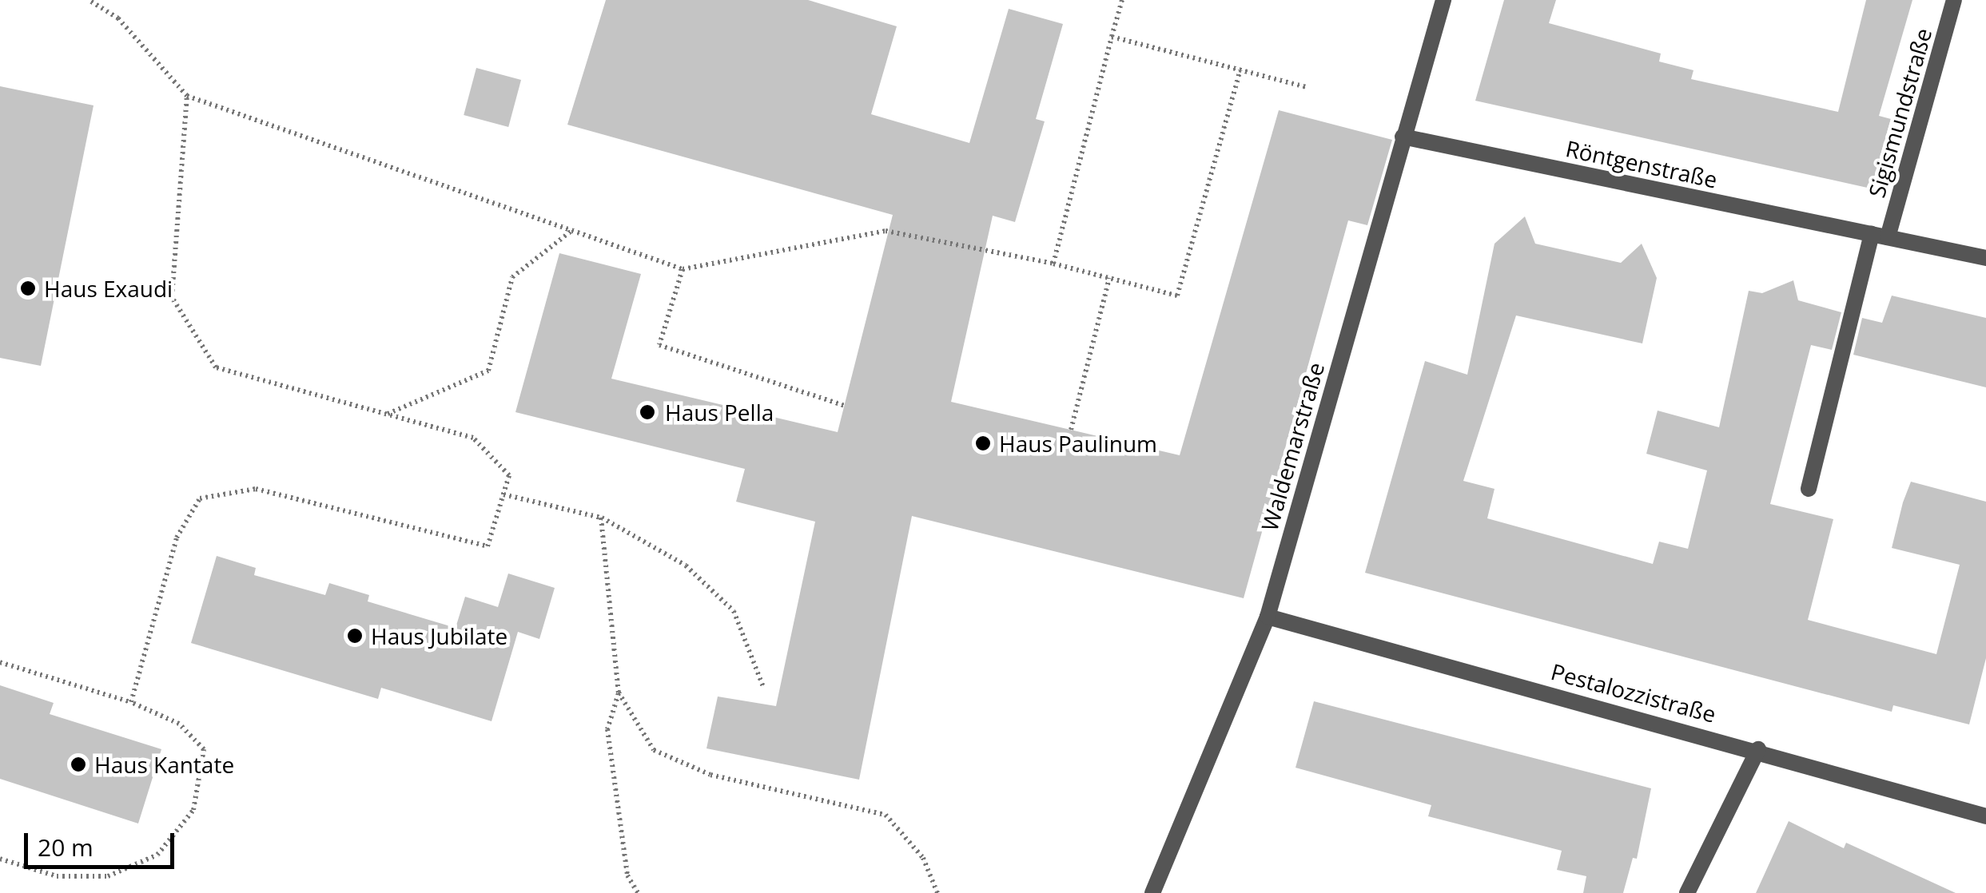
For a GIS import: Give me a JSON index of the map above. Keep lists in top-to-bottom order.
{
  "streets": {
    "street": [
      "Sigismundstraße",
      "Röntgenstraße",
      "Waldemarstraße",
      "Pestalozzistraße"
    ]
  },
  "crossings": [
    ["Sigismundstraße", "Röntgenstraße"],
    ["Röntgenstraße", "Waldemarstraße"],
    ["Waldemarstraße", "Pestalozzistraße"]
  ],
  "places": [
    "Haus Exaudi",
    "Haus Pella",
    "Haus Paulinum",
    "Haus Jubilate",
    "Haus Kantate"
  ],
  "scale_bar": "20 m"
}
